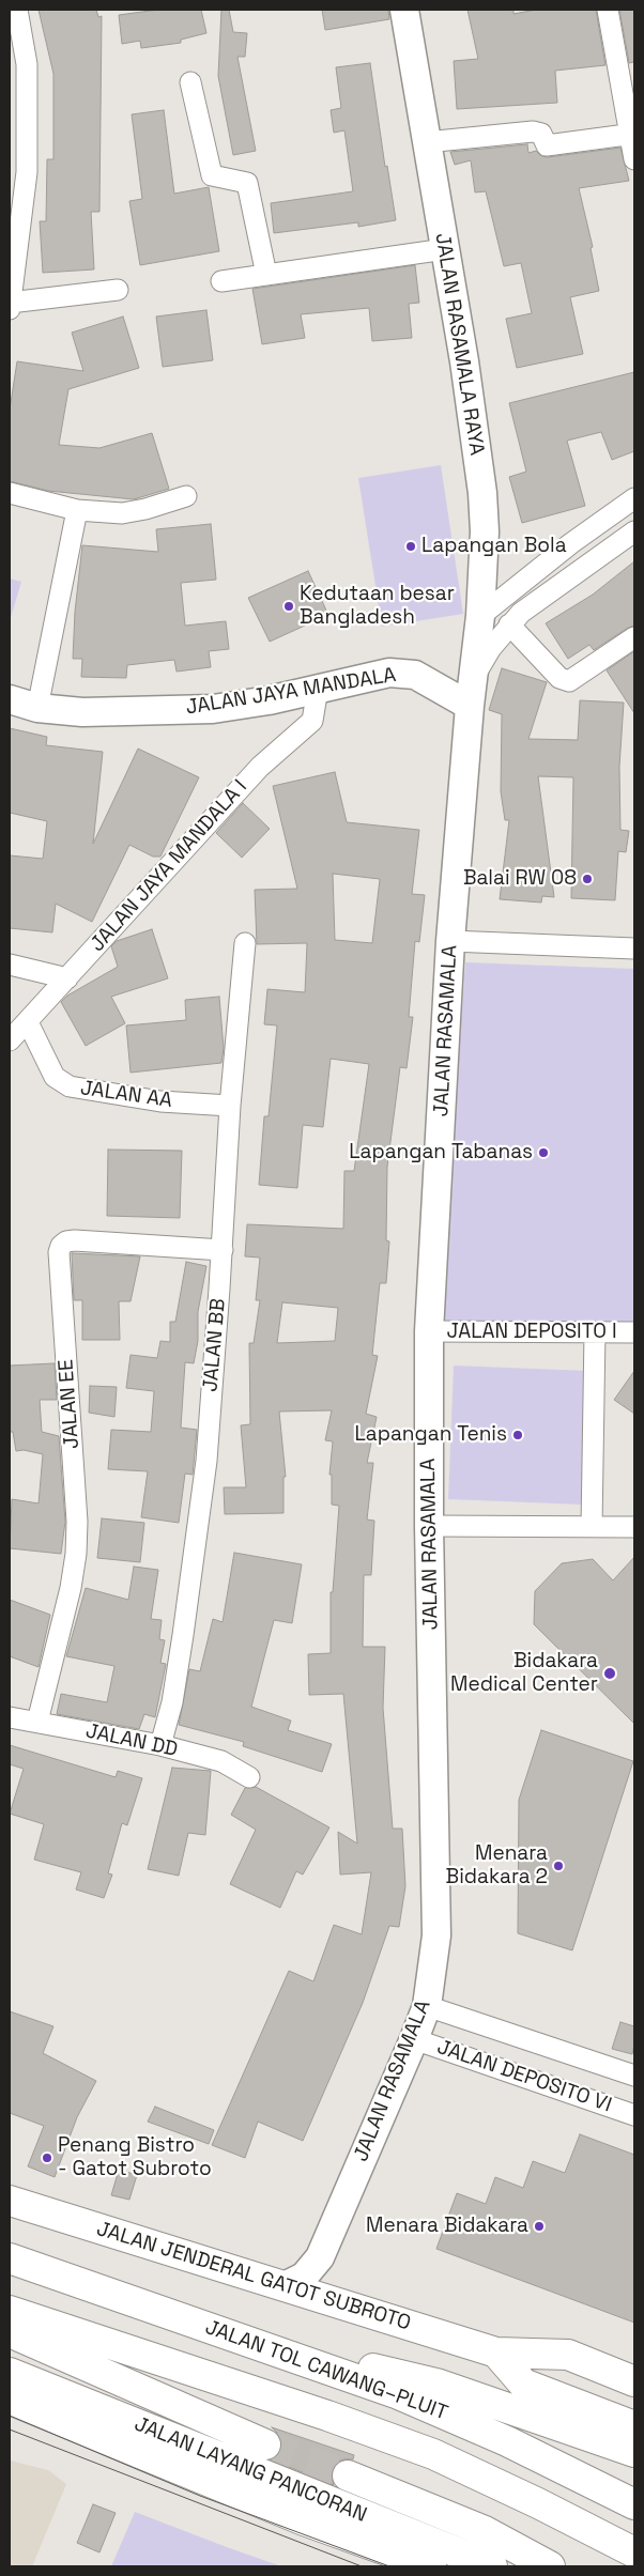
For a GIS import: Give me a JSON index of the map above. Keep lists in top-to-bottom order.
{
  "streets": {
    "highway": ["JALAN JENDERAL GATOT SUBROTO", "JALAN TOL CAWANG–PLUIT", "JALAN LAYANG PANCORAN"],
    "street": [
      "JALAN RASAMALA RAYA",
      "JALAN JAYA MANDALA",
      "JALAN JAYA MANDALA I",
      "JALAN RASAMALA",
      "JALAN AA",
      "JALAN DEPOSITO I",
      "JALAN BB",
      "JALAN EE",
      "JALAN DD",
      "JALAN DEPOSITO VI"
    ]
  },
  "crossings": [
    ["JALAN RASAMALA RAYA", "JALAN JAYA MANDALA"],
    ["JALAN RASAMALA RAYA", "JALAN RASAMALA"],
    ["JALAN JAYA MANDALA", "JALAN JAYA MANDALA I"],
    ["JALAN JAYA MANDALA", "JALAN RASAMALA"],
    ["JALAN JAYA MANDALA I", "JALAN AA"],
    ["JALAN RASAMALA", "JALAN DEPOSITO I"],
    ["JALAN RASAMALA", "JALAN DEPOSITO VI"],
    ["JALAN RASAMALA", "JALAN JENDERAL GATOT SUBROTO"],
    ["JALAN AA", "JALAN BB"],
    ["JALAN BB", "JALAN EE"],
    ["JALAN BB", "JALAN DD"],
    ["JALAN EE", "JALAN DD"]
  ],
  "places": [
    "Lapangan Bola",
    "Kedutaan besar Bangladesh",
    "Balai RW 08",
    "Lapangan Tabanas",
    "Lapangan Tenis",
    "Bidakara Medical Center",
    "Menara Bidakara 2",
    "Penang Bistro - Gatot Subroto",
    "Menara Bidakara"
  ]
}
